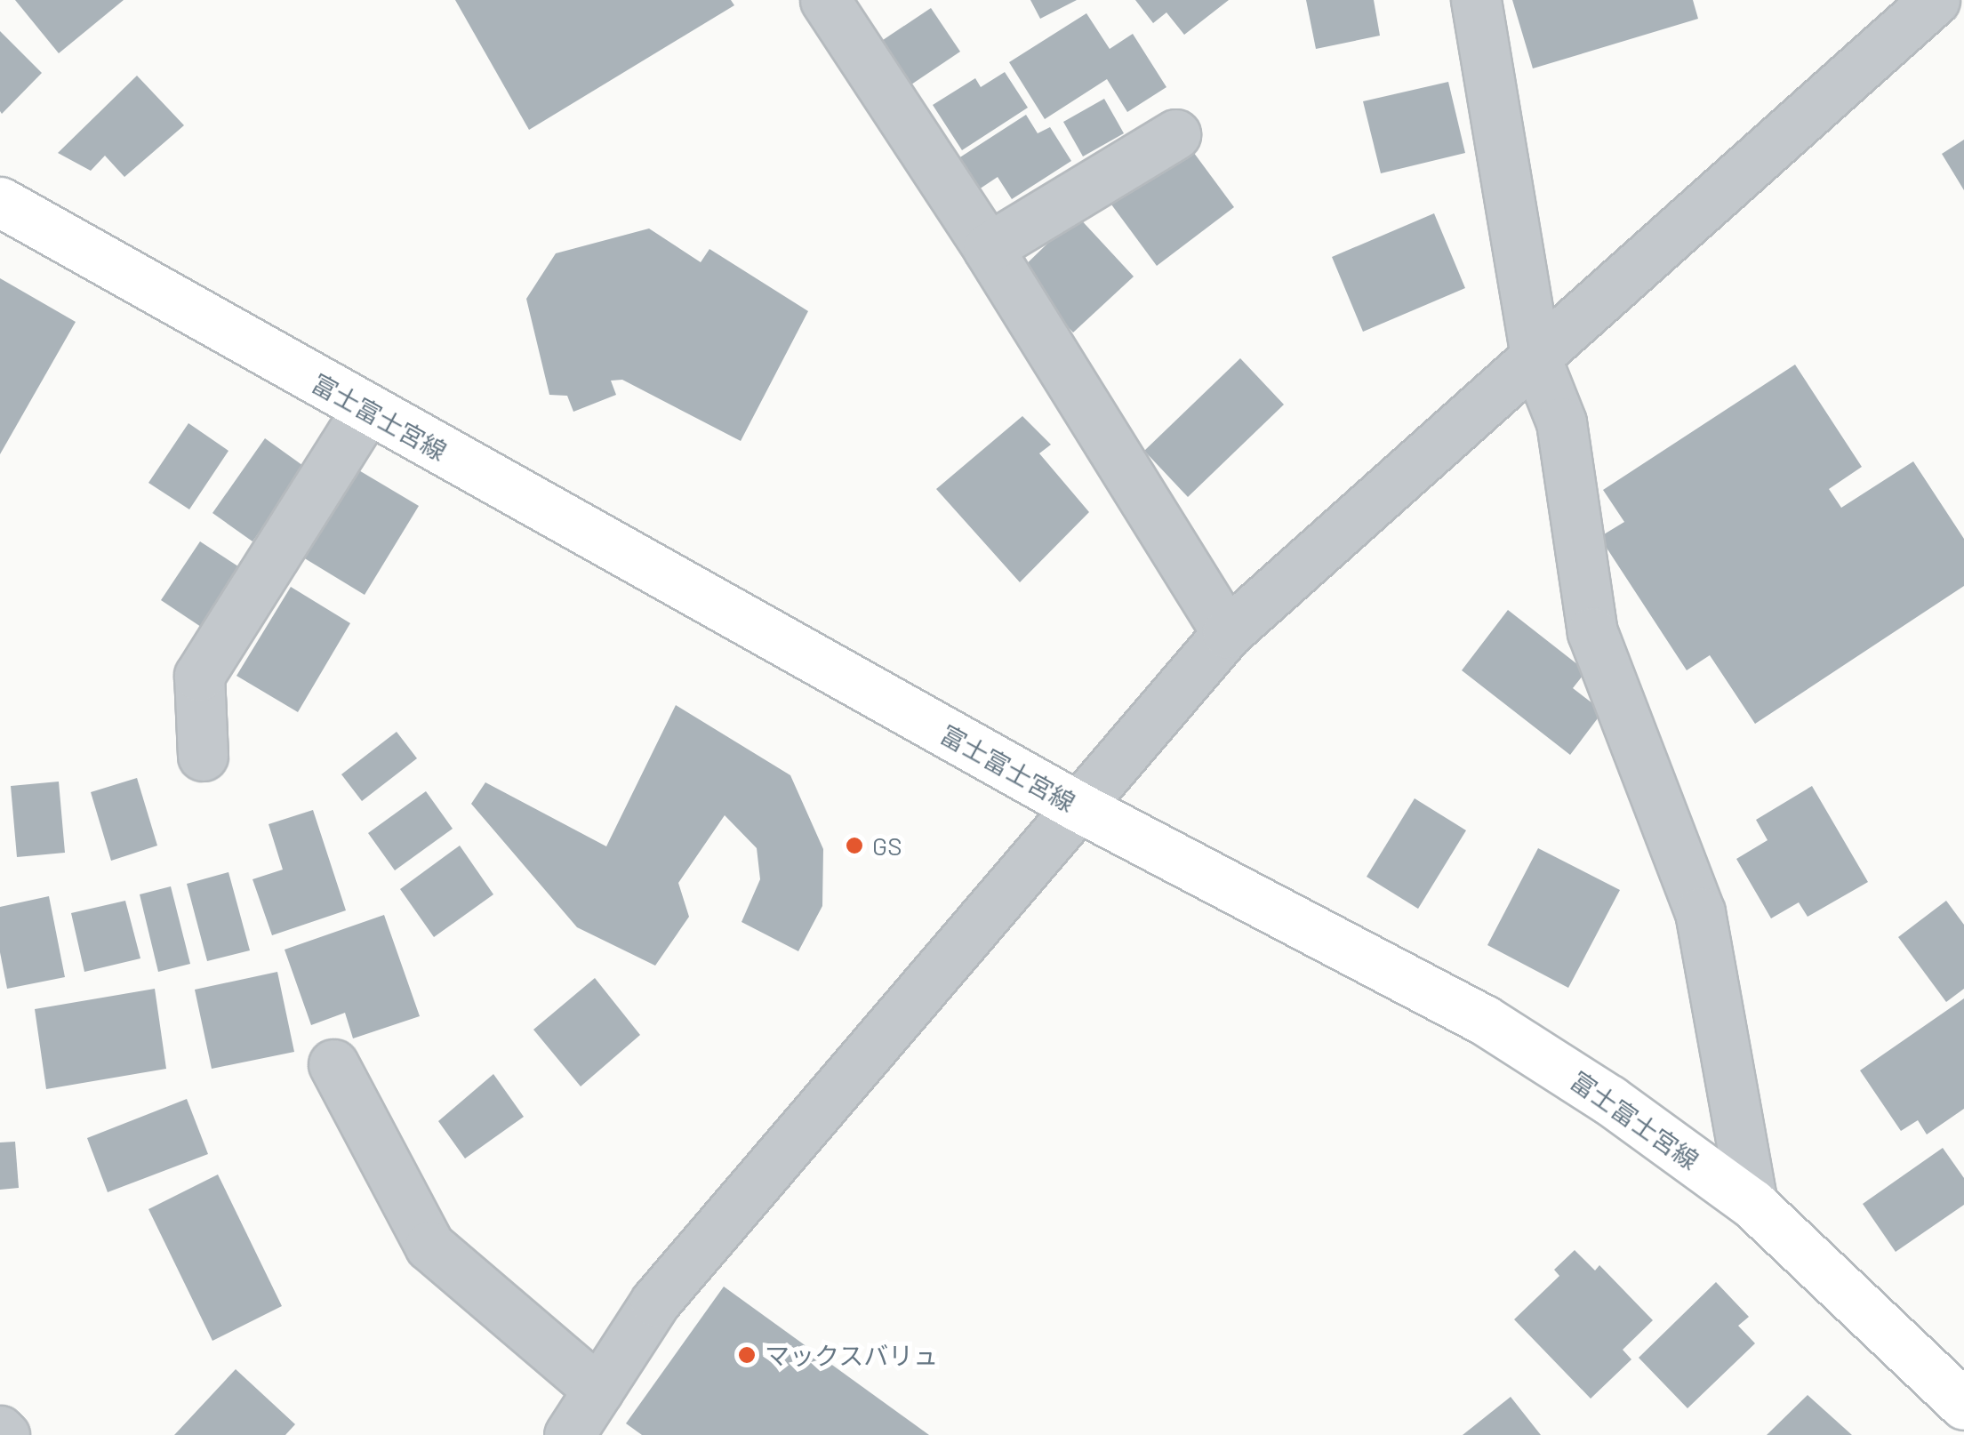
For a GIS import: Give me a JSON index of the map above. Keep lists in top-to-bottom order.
{
  "streets": {
    "main road": ["富士富士宮線"]
  },
  "places": ["GS", "マックスバリュ"]
}
